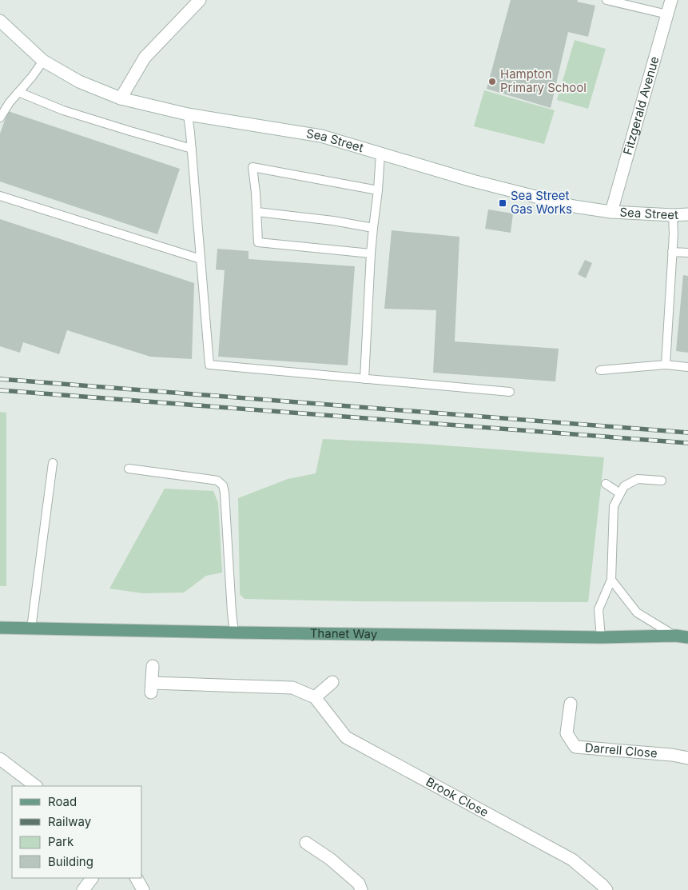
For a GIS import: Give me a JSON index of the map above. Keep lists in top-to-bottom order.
{
  "streets": {
    "main road": ["Thanet Way"],
    "street": [
      "Fitzgerald Avenue",
      "Sea Street",
      "Darrell Close",
      "Brook Close"
    ]
  },
  "crossings": [
    ["Fitzgerald Avenue", "Sea Street"]
  ],
  "places": {
    "other": ["Hampton Primary School"],
    "transit": ["Sea Street Gas Works"]
  },
  "legend": [
    "Road",
    "Railway",
    "Park",
    "Building"
  ]
}
